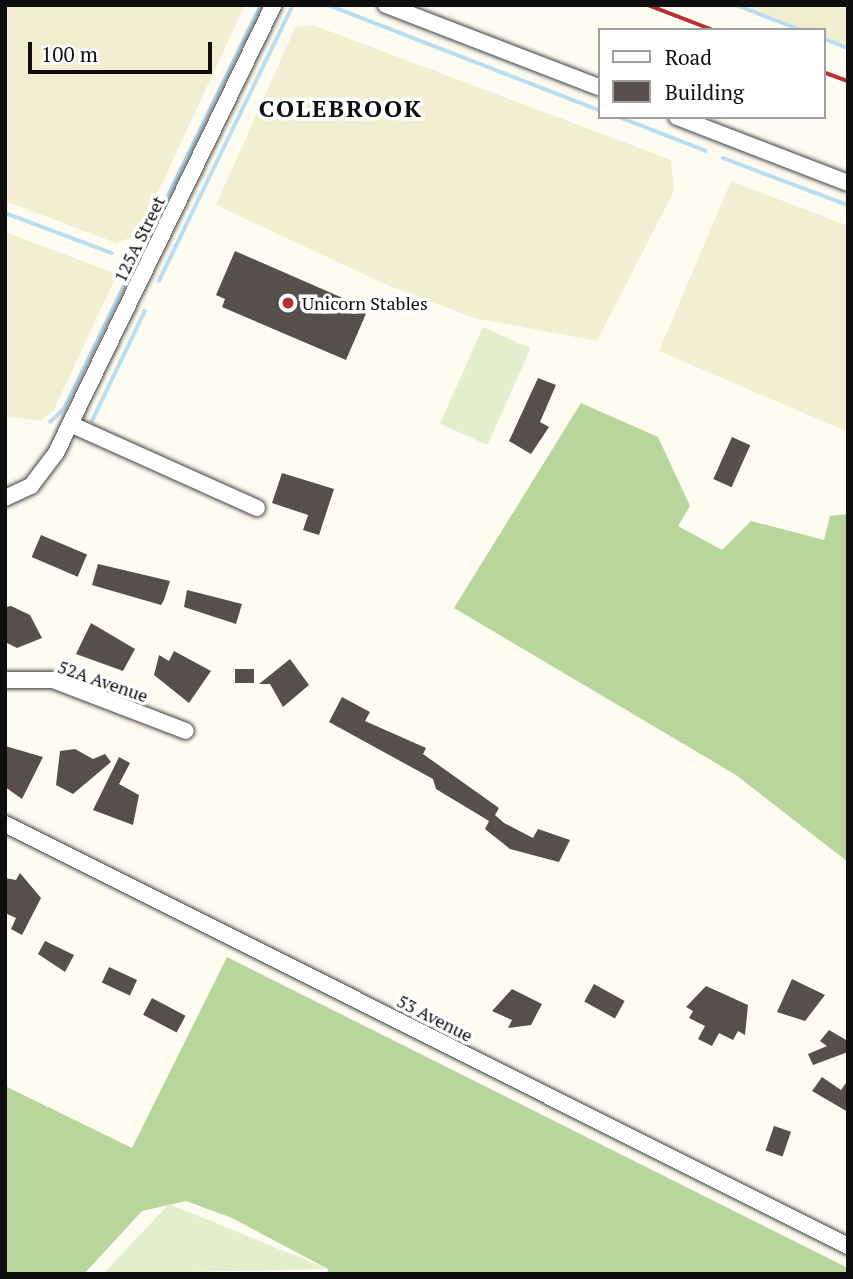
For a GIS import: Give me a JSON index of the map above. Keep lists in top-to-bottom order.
{
  "streets": {
    "street": ["125A Street", "52A Avenue", "53 Avenue"]
  },
  "districts": ["COLEBROOK"],
  "places": ["Unicorn Stables"],
  "legend": ["Road", "Building"],
  "scale_bar": "100 m"
}
